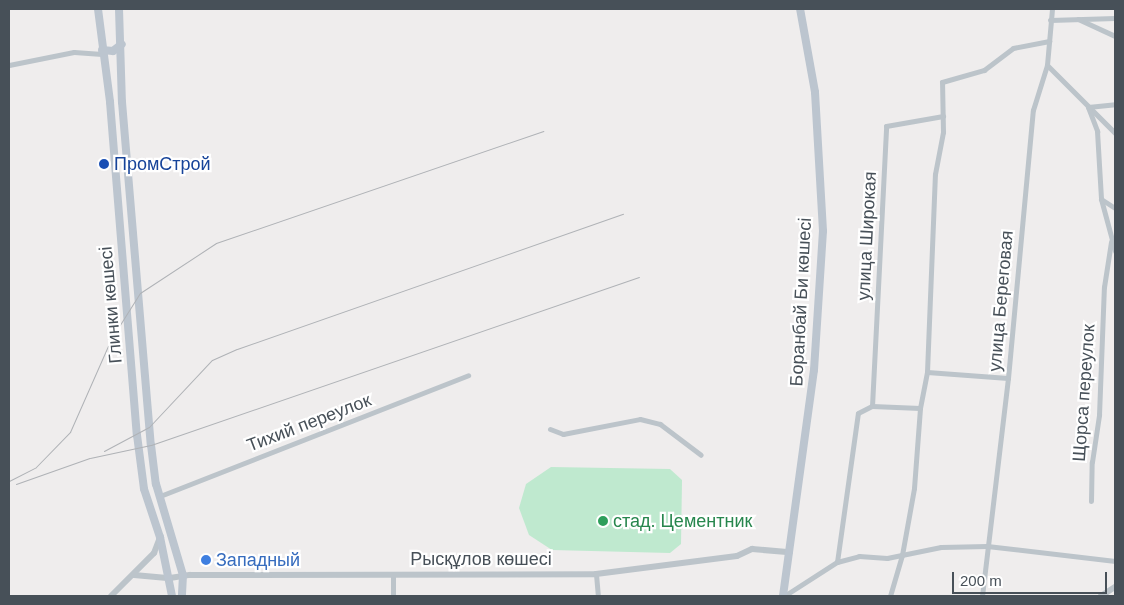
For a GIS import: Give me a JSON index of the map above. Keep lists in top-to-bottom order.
{
  "streets": {
    "main road": ["Боранбай Би көшесі", "Глинки көшесі"],
    "street": [
      "улица Широкая",
      "улица Береговая",
      "Щорса переулок",
      "Тихий переулок",
      "Рысқұлов көшесі"
    ]
  },
  "crossings": [
    ["Боранбай Би көшесі", "Рысқұлов көшесі"],
    ["Глинки көшесі", "Тихий переулок"],
    ["Глинки көшесі", "Рысқұлов көшесі"]
  ],
  "places": ["ПромСтрой", "стад. Цементник", "Западный"],
  "scale_bar": "200 m"
}
